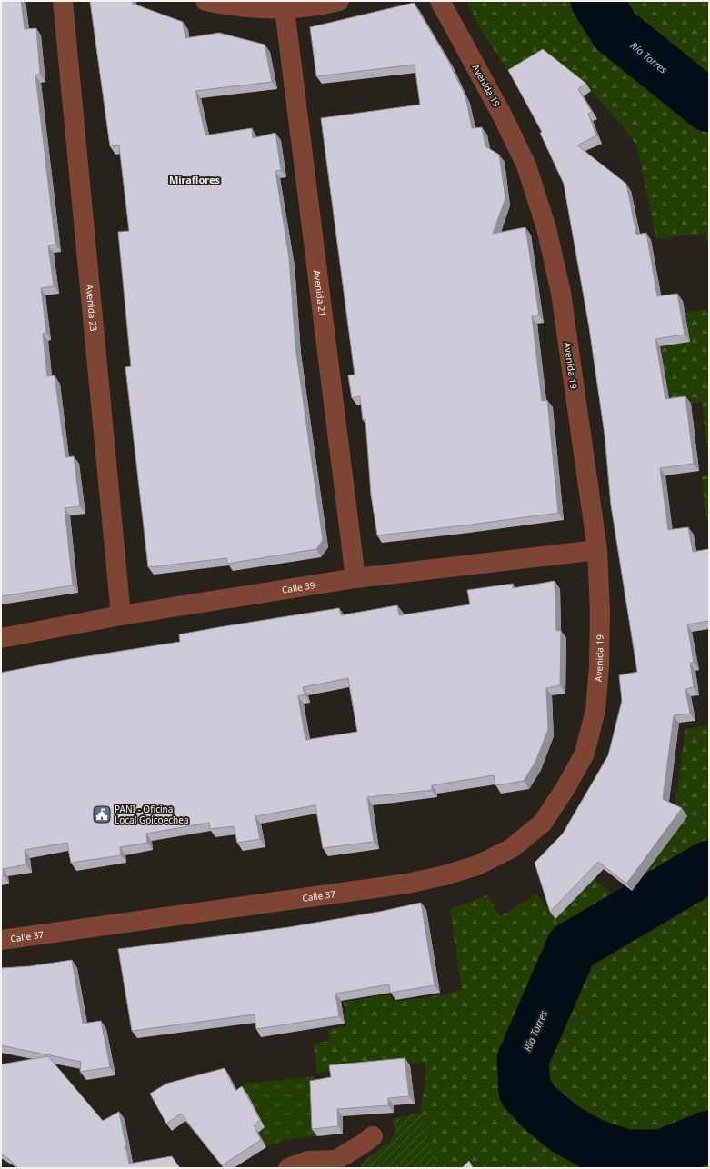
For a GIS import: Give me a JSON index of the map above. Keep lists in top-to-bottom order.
{
  "streets": {
    "street": [
      "Avenida 19",
      "Avenida 21",
      "Avenida 23",
      "Calle 39",
      "Calle 37"
    ]
  },
  "crossings": [
    ["Avenida 19", "Calle 39"],
    ["Avenida 19", "Calle 37"],
    ["Avenida 21", "Calle 39"],
    ["Avenida 23", "Calle 39"]
  ],
  "districts": ["Miraflores"],
  "water": ["Río Torres"],
  "places": {
    "public building": ["PANI - Oficina Local Goicoechea"]
  }
}
